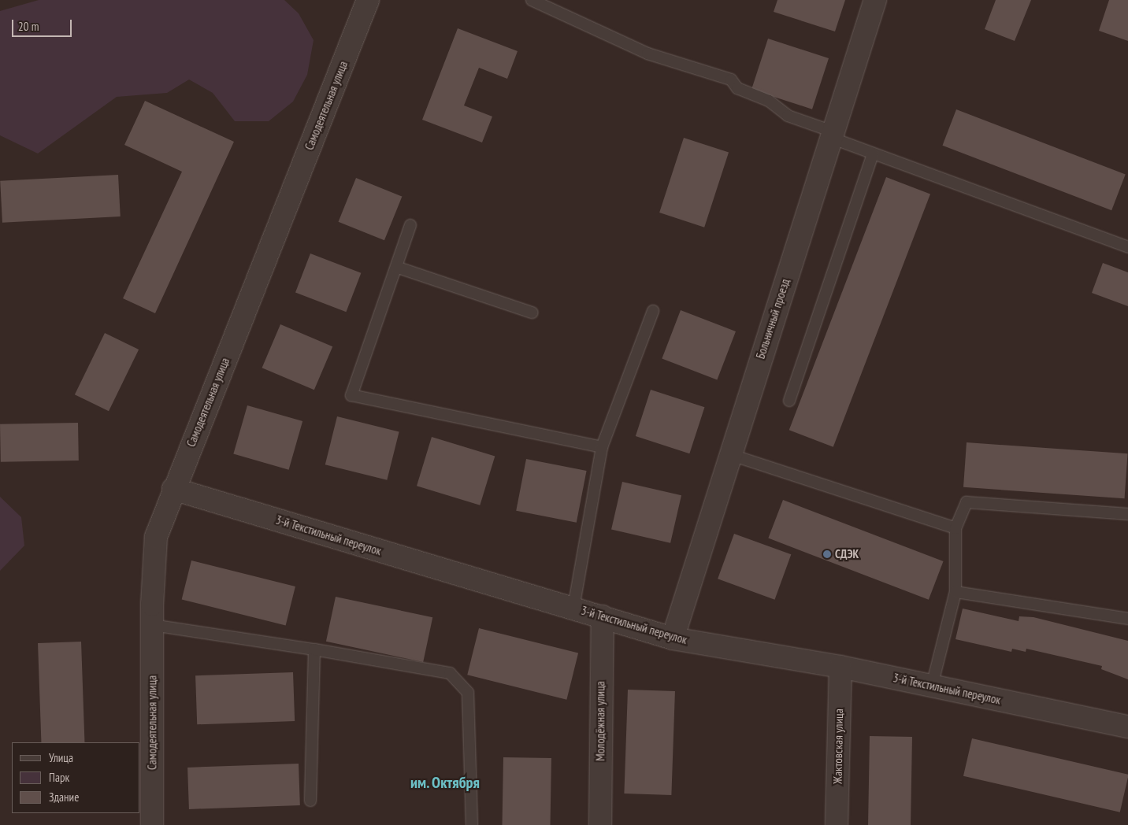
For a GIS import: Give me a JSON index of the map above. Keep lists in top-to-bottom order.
{
  "streets": {
    "street": [
      "Самодеятельная улица",
      "Больничный проезд",
      "3-й Текстильный переулок",
      "Молодёжная улица",
      "Жактовская улица"
    ]
  },
  "crossings": [
    ["Самодеятельная улица", "3-й Текстильный переулок"],
    ["Больничный проезд", "3-й Текстильный переулок"],
    ["3-й Текстильный переулок", "Молодёжная улица"],
    ["3-й Текстильный переулок", "Жактовская улица"]
  ],
  "districts": ["им. Октября"],
  "places": ["СДЭК"],
  "legend": ["Улица", "Парк", "Здание"],
  "scale_bar": "20 m"
}
